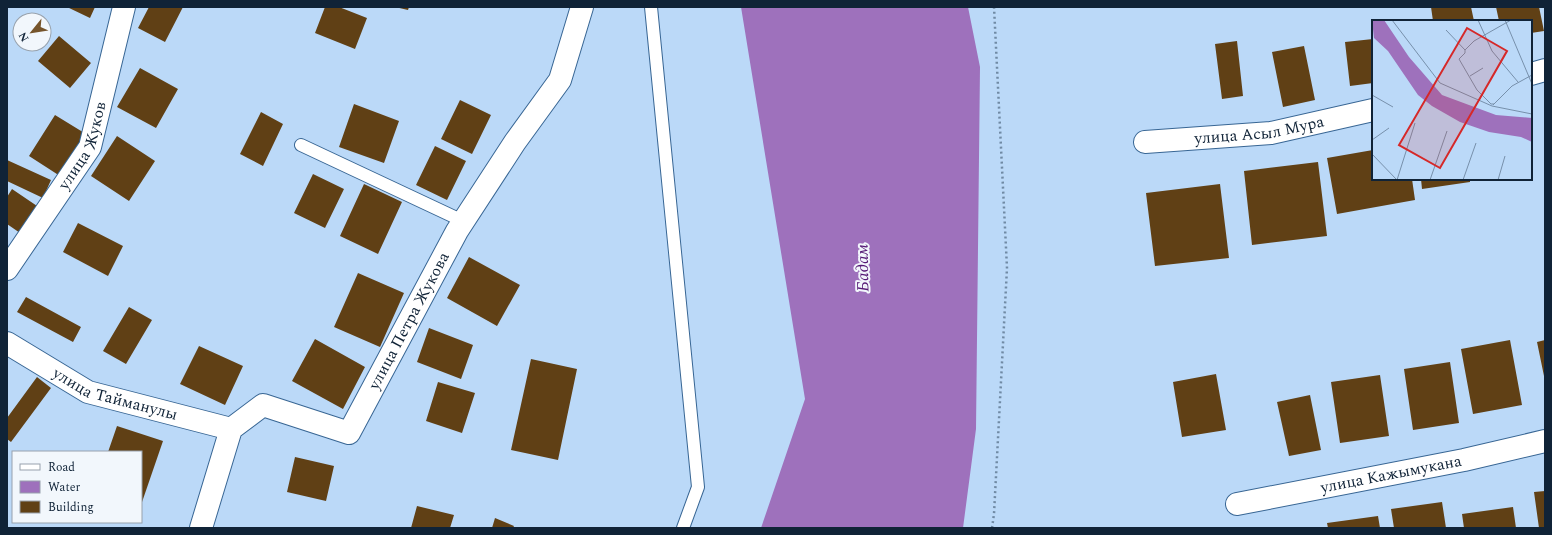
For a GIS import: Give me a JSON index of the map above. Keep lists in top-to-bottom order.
{
  "streets": {
    "street": [
      "улица Асыл Мура",
      "улица Жуков",
      "улица Петра Жукова",
      "улица Тайманулы",
      "улица Кажымукана"
    ]
  },
  "crossings": [
    ["улица Петра Жукова", "улица Тайманулы"]
  ],
  "water": ["Бадам"],
  "legend": ["Road", "Water", "Building"],
  "north": "bottom left"
}
